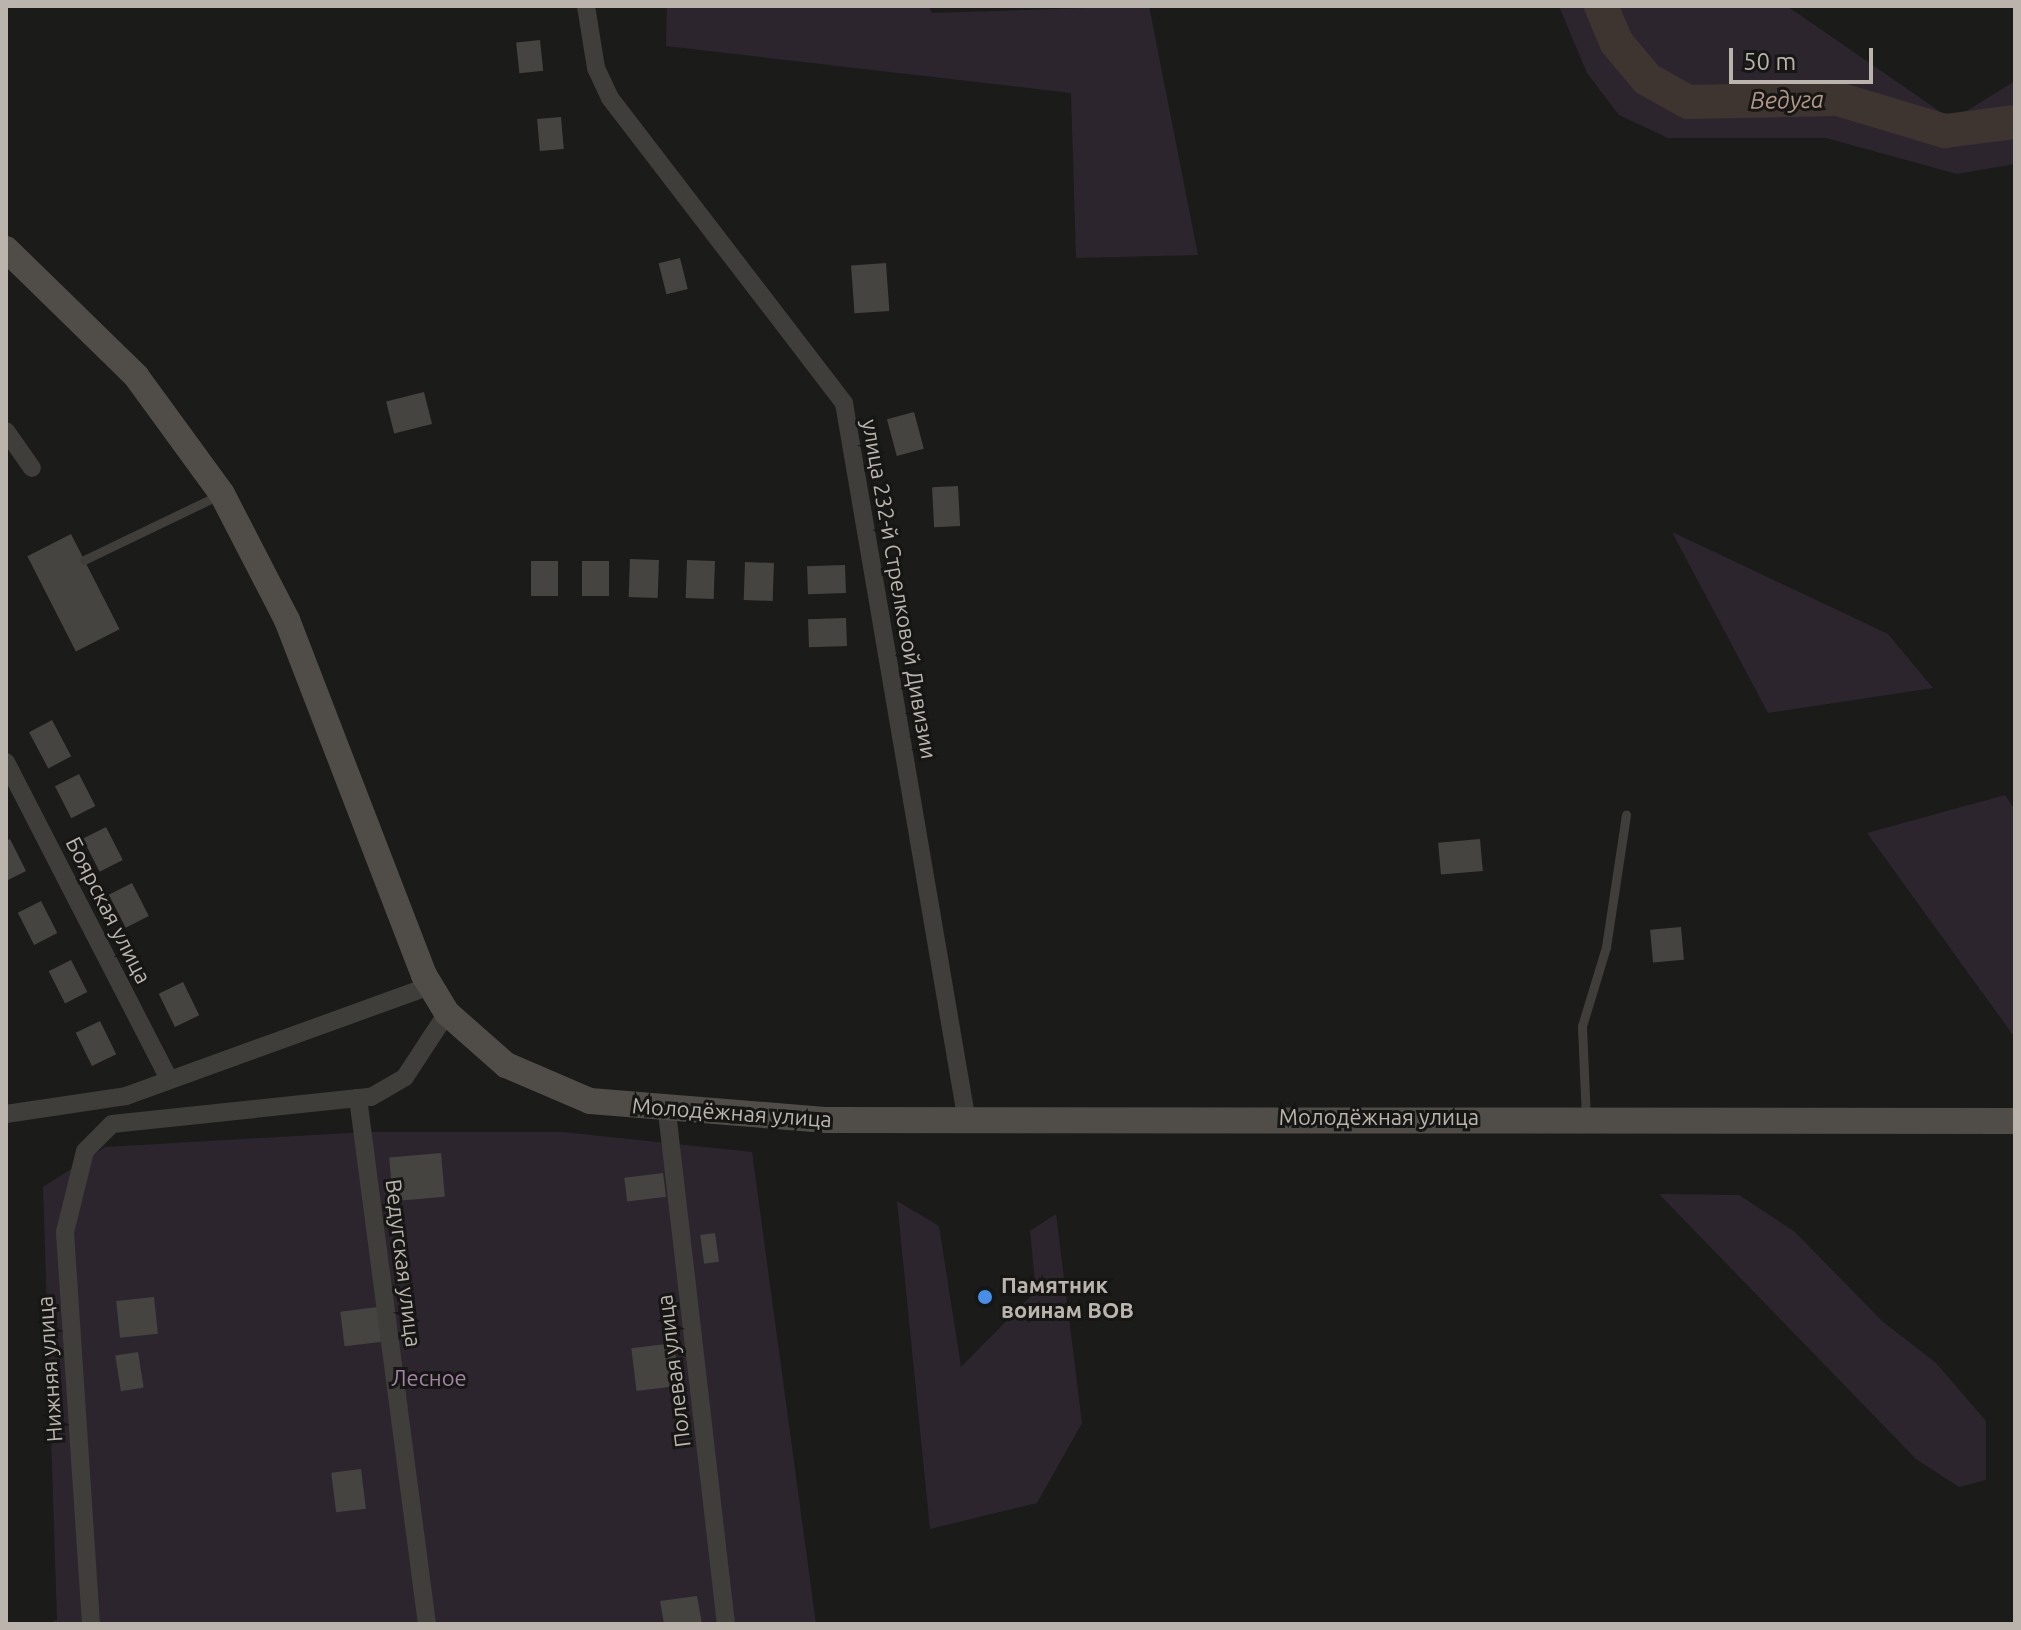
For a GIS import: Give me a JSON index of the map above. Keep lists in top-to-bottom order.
{
  "streets": {
    "main road": ["Молодёжная улица"],
    "street": [
      "улица 232-й Стрелковой Дивизии",
      "Боярская улица",
      "Ведугская улица",
      "Нижняя улица",
      "Полевая улица"
    ]
  },
  "crossings": [
    ["улица 232-й Стрелковой Дивизии", "Молодёжная улица"],
    ["Молодёжная улица", "Полевая улица"],
    ["Ведугская улица", "Нижняя улица"]
  ],
  "water": ["Ведуга"],
  "parks": ["Лесное"],
  "places": ["Памятник воинам ВОВ"],
  "scale_bar": "50 m"
}
